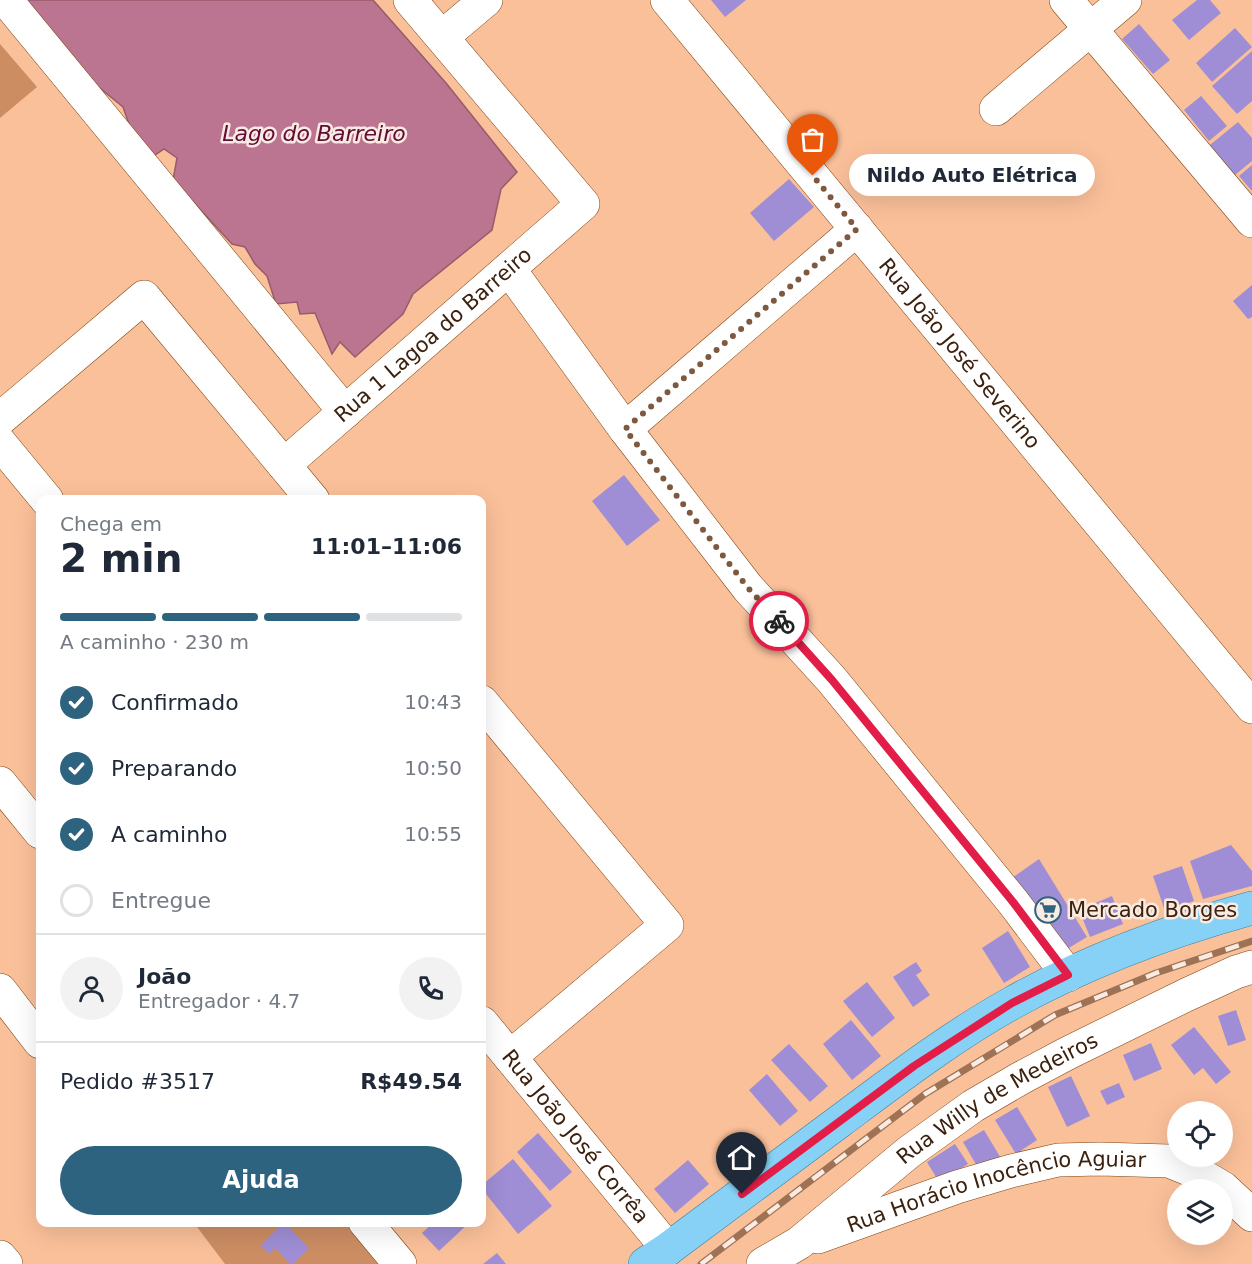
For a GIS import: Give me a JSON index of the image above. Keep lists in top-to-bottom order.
{
  "streets": {
    "street": [
      "Rua 1 Lagoa do Barreiro",
      "Rua João José Severino",
      "Rua Willy de Medeiros",
      "Rua João José Corrêa",
      "Rua Horácio Inocêncio Aguiar"
    ]
  },
  "crossings": [
    ["Rua Willy de Medeiros", "Rua Horácio Inocêncio Aguiar"]
  ],
  "water": ["Lago do Barreiro"],
  "places": {
    "other": ["Nildo Auto Elétrica"],
    "supermarket": ["Mercado Borges"]
  },
  "page": {
    "bubble": "Nildo Auto Elétrica",
    "heading": ["2 min", "Chega em", "11:01–11:06"],
    "panel": [
      "João",
      "Entregador · 4.7",
      "Pedido #3517",
      "R$49.54"
    ],
    "bar": "A caminho · 230 m",
    "list": [
      ["Confirmado", "10:43"],
      ["Preparando", "10:50"],
      ["A caminho", "10:55"],
      "Entregue"
    ],
    "buttons": "Ajuda"
  }
}
